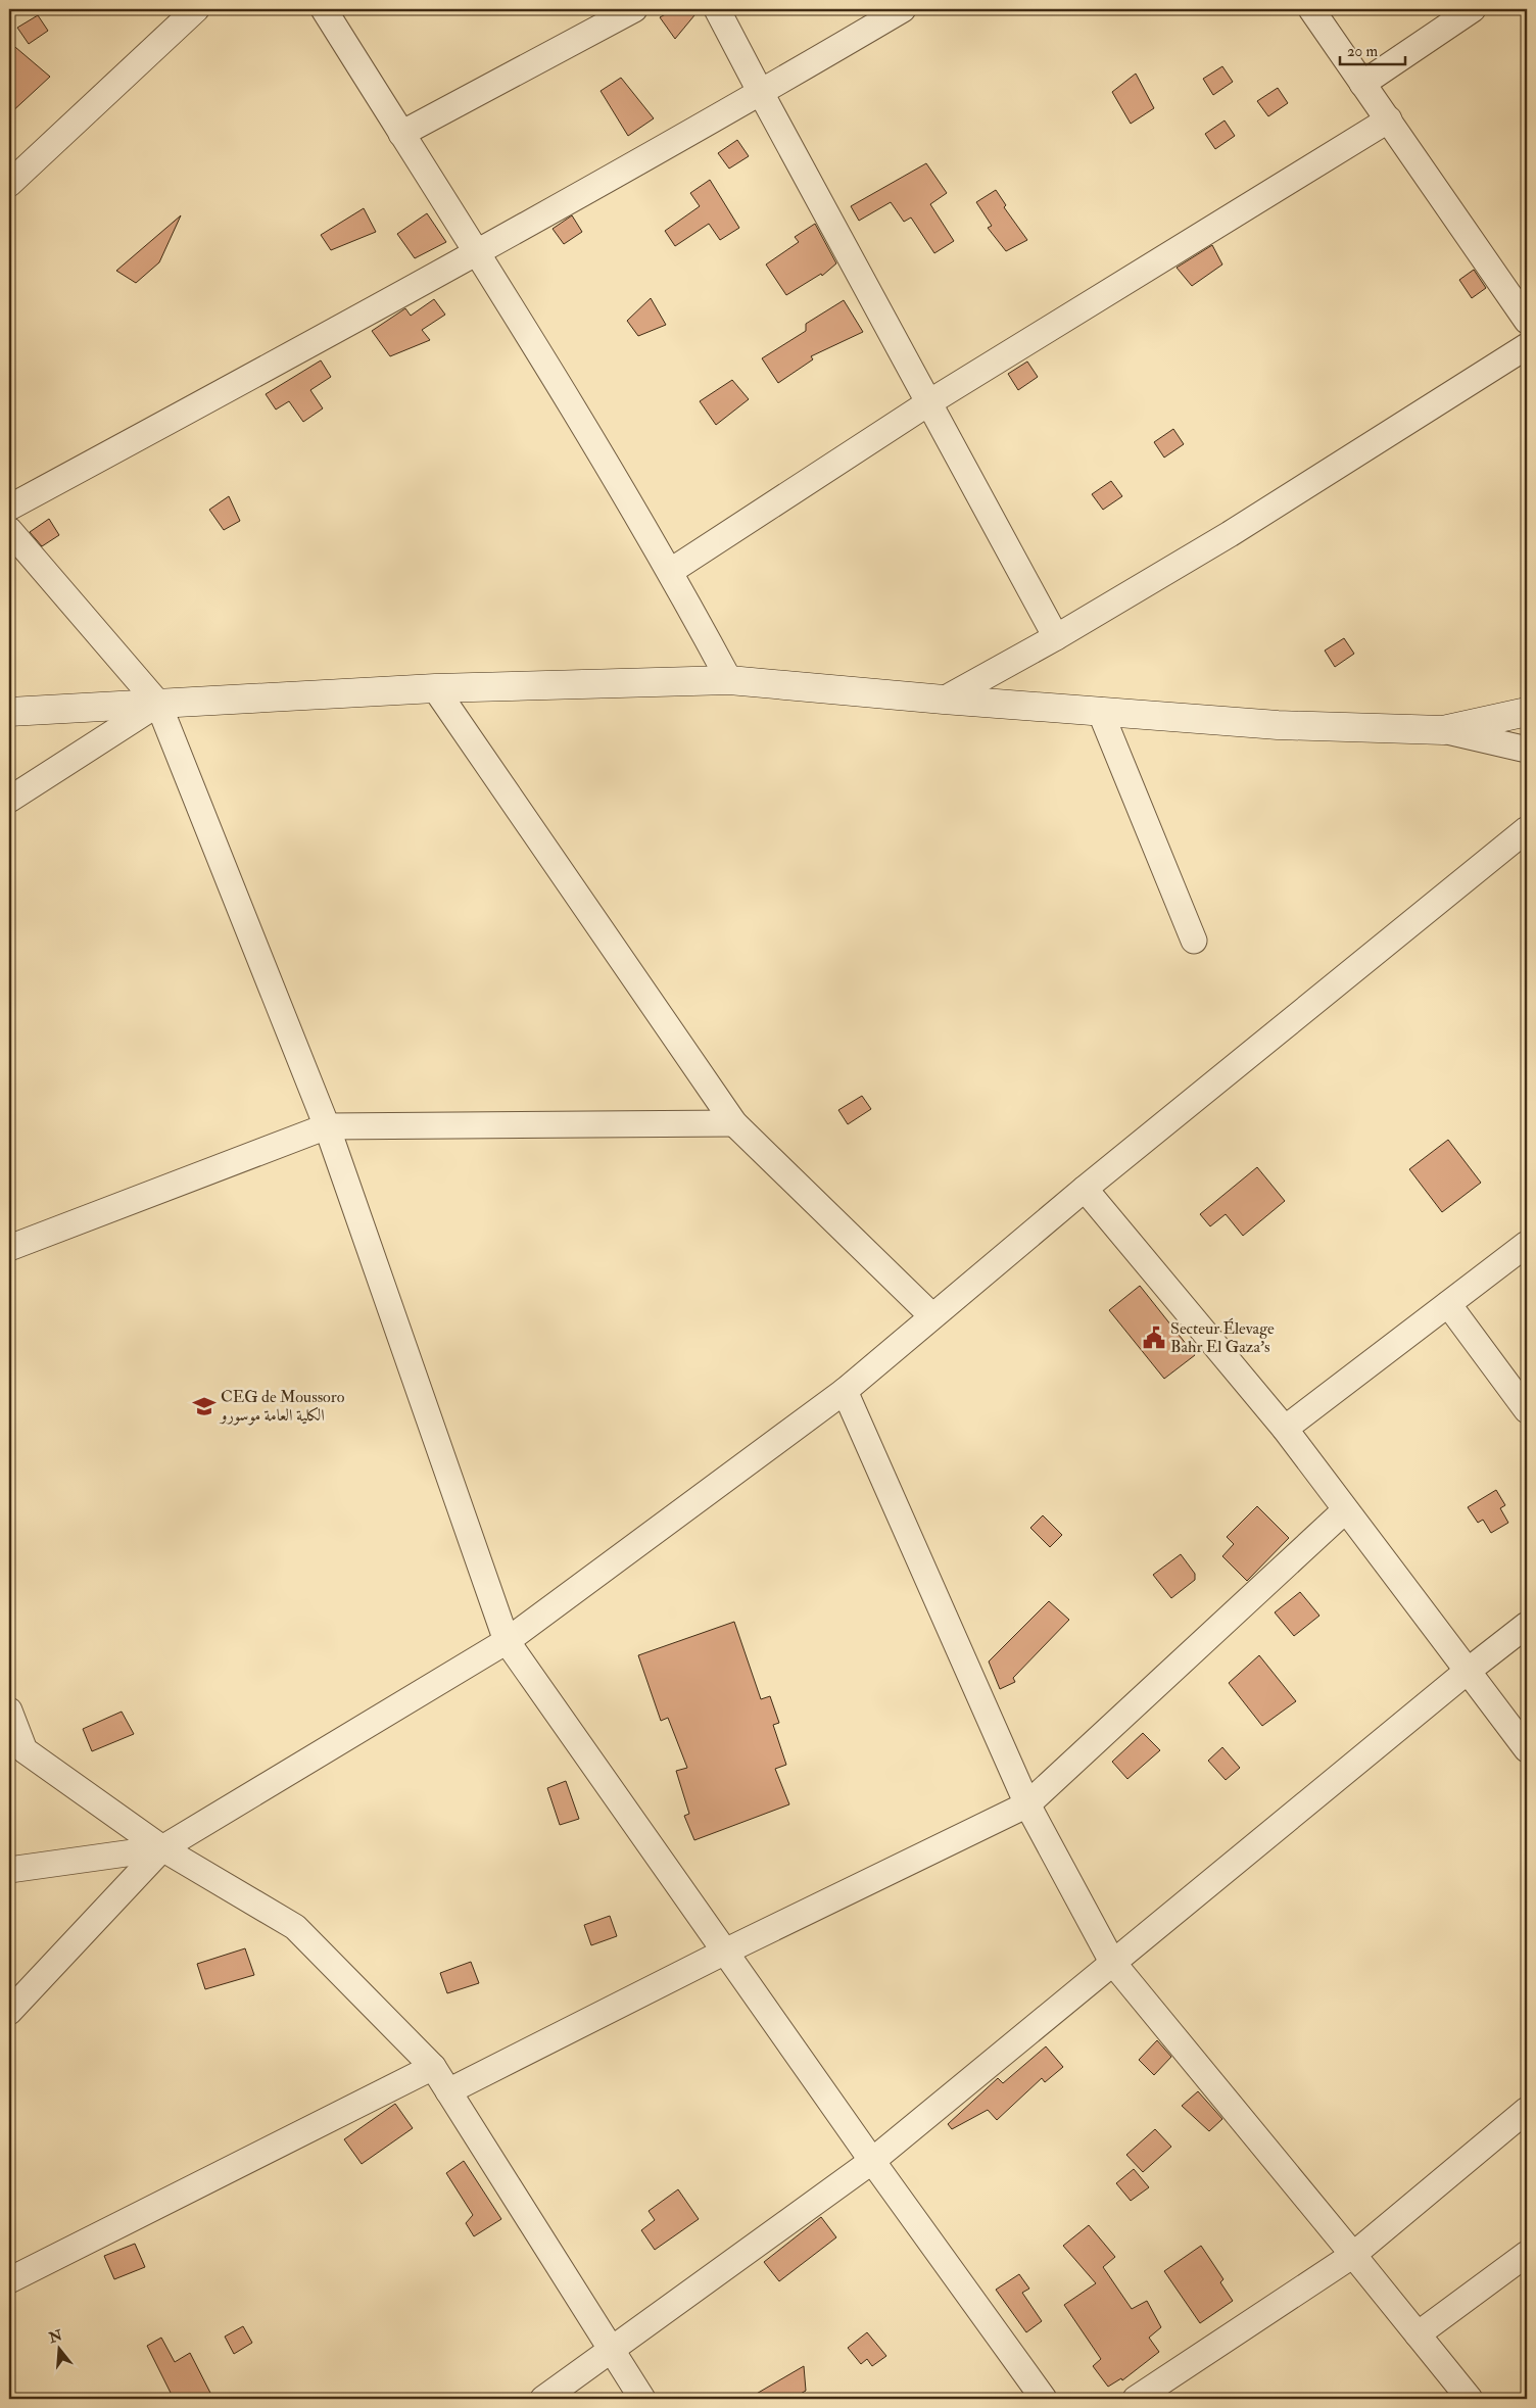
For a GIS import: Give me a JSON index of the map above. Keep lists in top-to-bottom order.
{
  "places": {
    "public building": ["Secteur Élevage Bahr El Gaza’s"],
    "school or university": ["CEG de Moussoro الكلية العامة موسورو"]
  },
  "scale_bar": "20 m",
  "north": "top"
}
